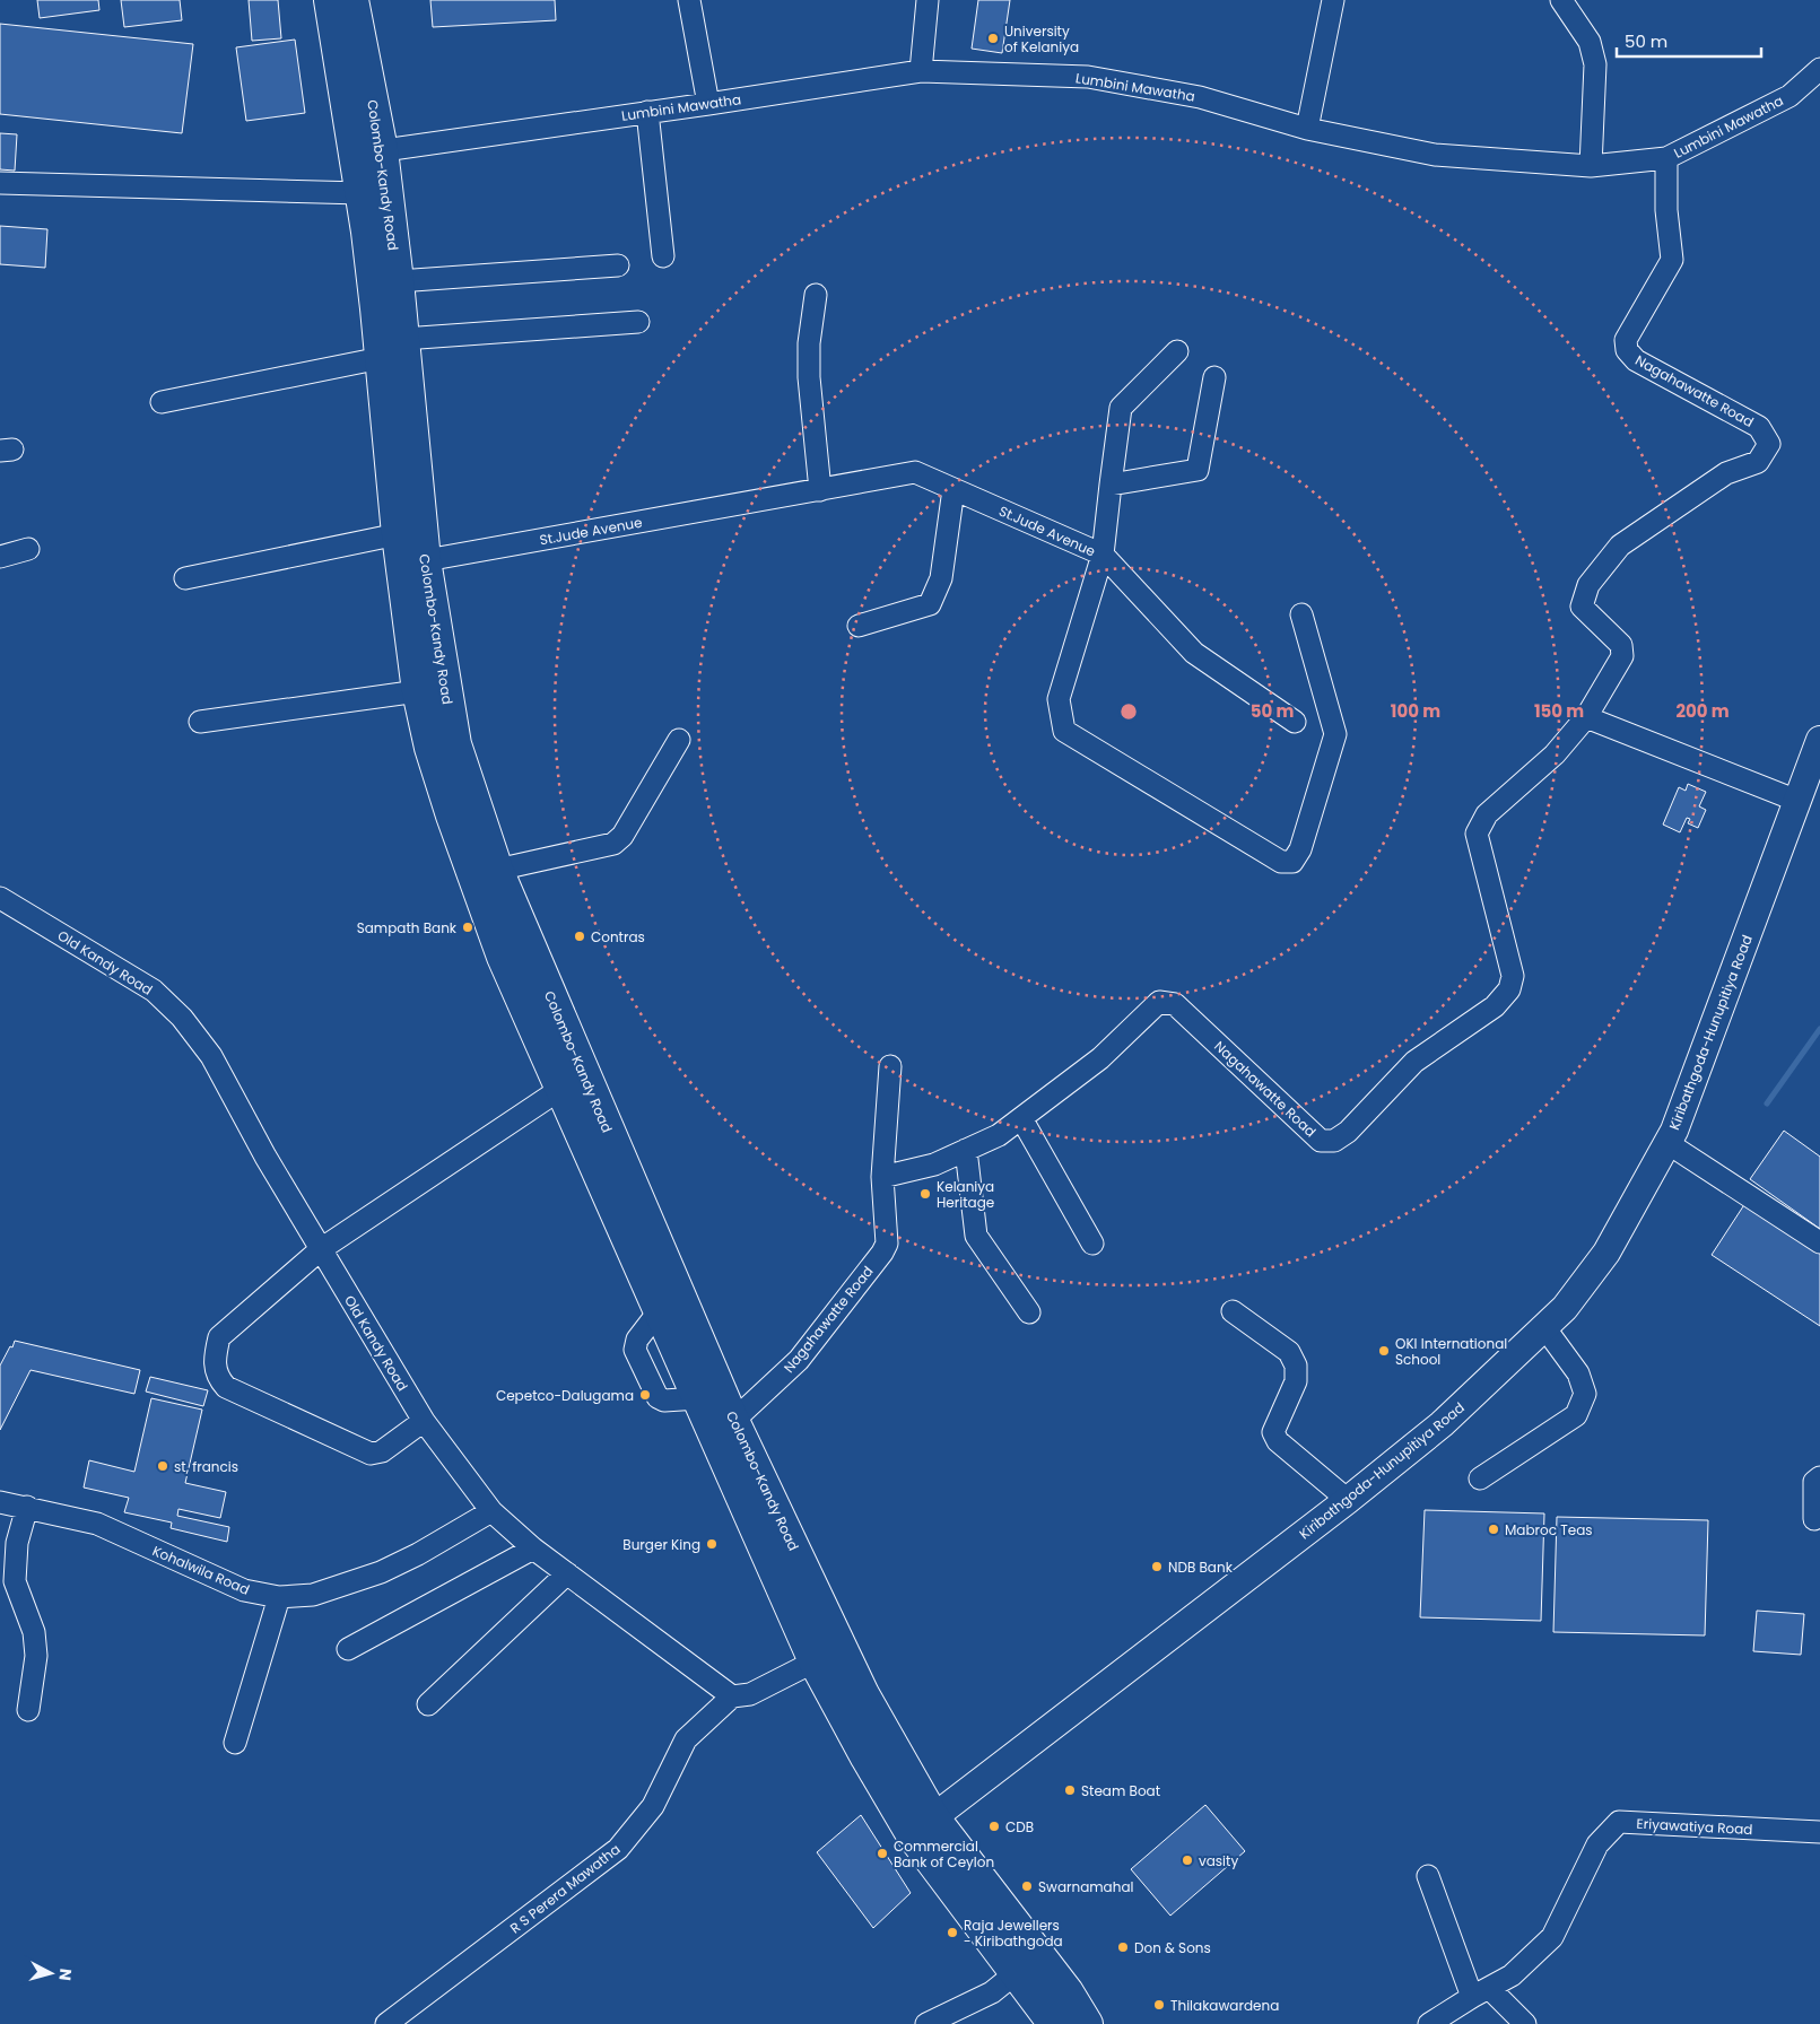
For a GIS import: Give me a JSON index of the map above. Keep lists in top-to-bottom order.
{
  "streets": {
    "highway": ["Colombo-Kandy Road"],
    "main road": ["Kiribathgoda-Hunupitiya Road"],
    "street": [
      "Lumbini Mawatha",
      "Nagahawatte Road",
      "St.Jude Avenue",
      "Old Kandy Road",
      "Kohalwila Road",
      "Eriyawatiya Road",
      "R S Perera Mawatha"
    ]
  },
  "crossings": [
    ["Lumbini Mawatha", "Colombo-Kandy Road"],
    ["Lumbini Mawatha", "Nagahawatte Road"],
    ["Colombo-Kandy Road", "Nagahawatte Road"],
    ["Colombo-Kandy Road", "St.Jude Avenue"],
    ["Colombo-Kandy Road", "Kiribathgoda-Hunupitiya Road"],
    ["Old Kandy Road", "Kohalwila Road"],
    ["Old Kandy Road", "R S Perera Mawatha"]
  ],
  "places": [
    "University of Kelaniya",
    "Sampath Bank",
    "Contras",
    "Kelaniya Heritage",
    "OKI International School",
    "Cepetco-Dalugama",
    "st, francis",
    "Mabroc Teas",
    "Burger King",
    "NDB Bank",
    "Steam Boat",
    "CDB",
    "Commercial Bank of Ceylon",
    "vasity",
    "Swarnamahal",
    "Raja Jewellers - Kiribathgoda",
    "Don & Sons",
    "Thilakawardena"
  ],
  "scale_bar": "50 m",
  "north": "right",
  "rings": [
    "50 m",
    "100 m",
    "150 m",
    "200 m"
  ]
}
